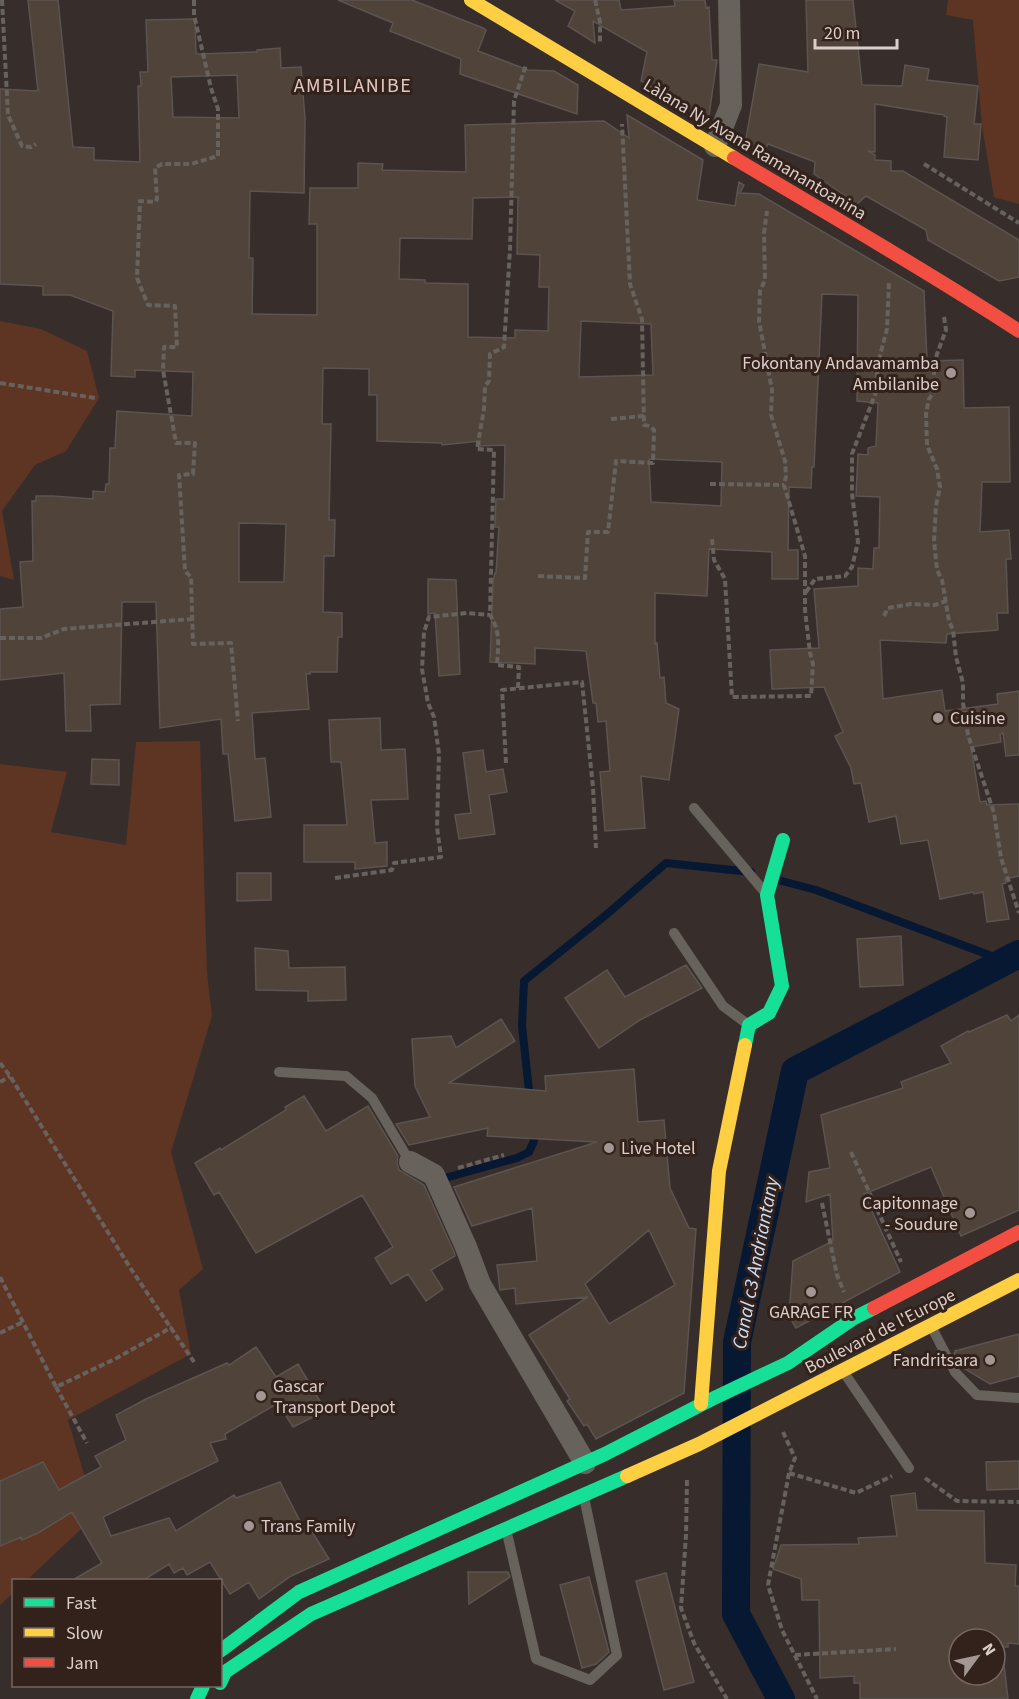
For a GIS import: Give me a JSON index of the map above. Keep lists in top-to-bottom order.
{
  "streets": {
    "street": ["Làlana Ny Avana Ramanantoanina", "Boulevard de l'Europe"]
  },
  "districts": ["AMBILANIBE"],
  "water": ["Canal c3 Andriantany"],
  "places": [
    "Fokontany Andavamamba Ambilanibe",
    "Cuisine",
    "Live Hotel",
    "Capitonnage - Soudure",
    "GARAGE FR",
    "Fandritsara",
    "Gascar Transport Depot",
    "Trans Family"
  ],
  "legend": ["Fast", "Slow", "Jam"],
  "scale_bar": "20 m",
  "north": "top right"
}
